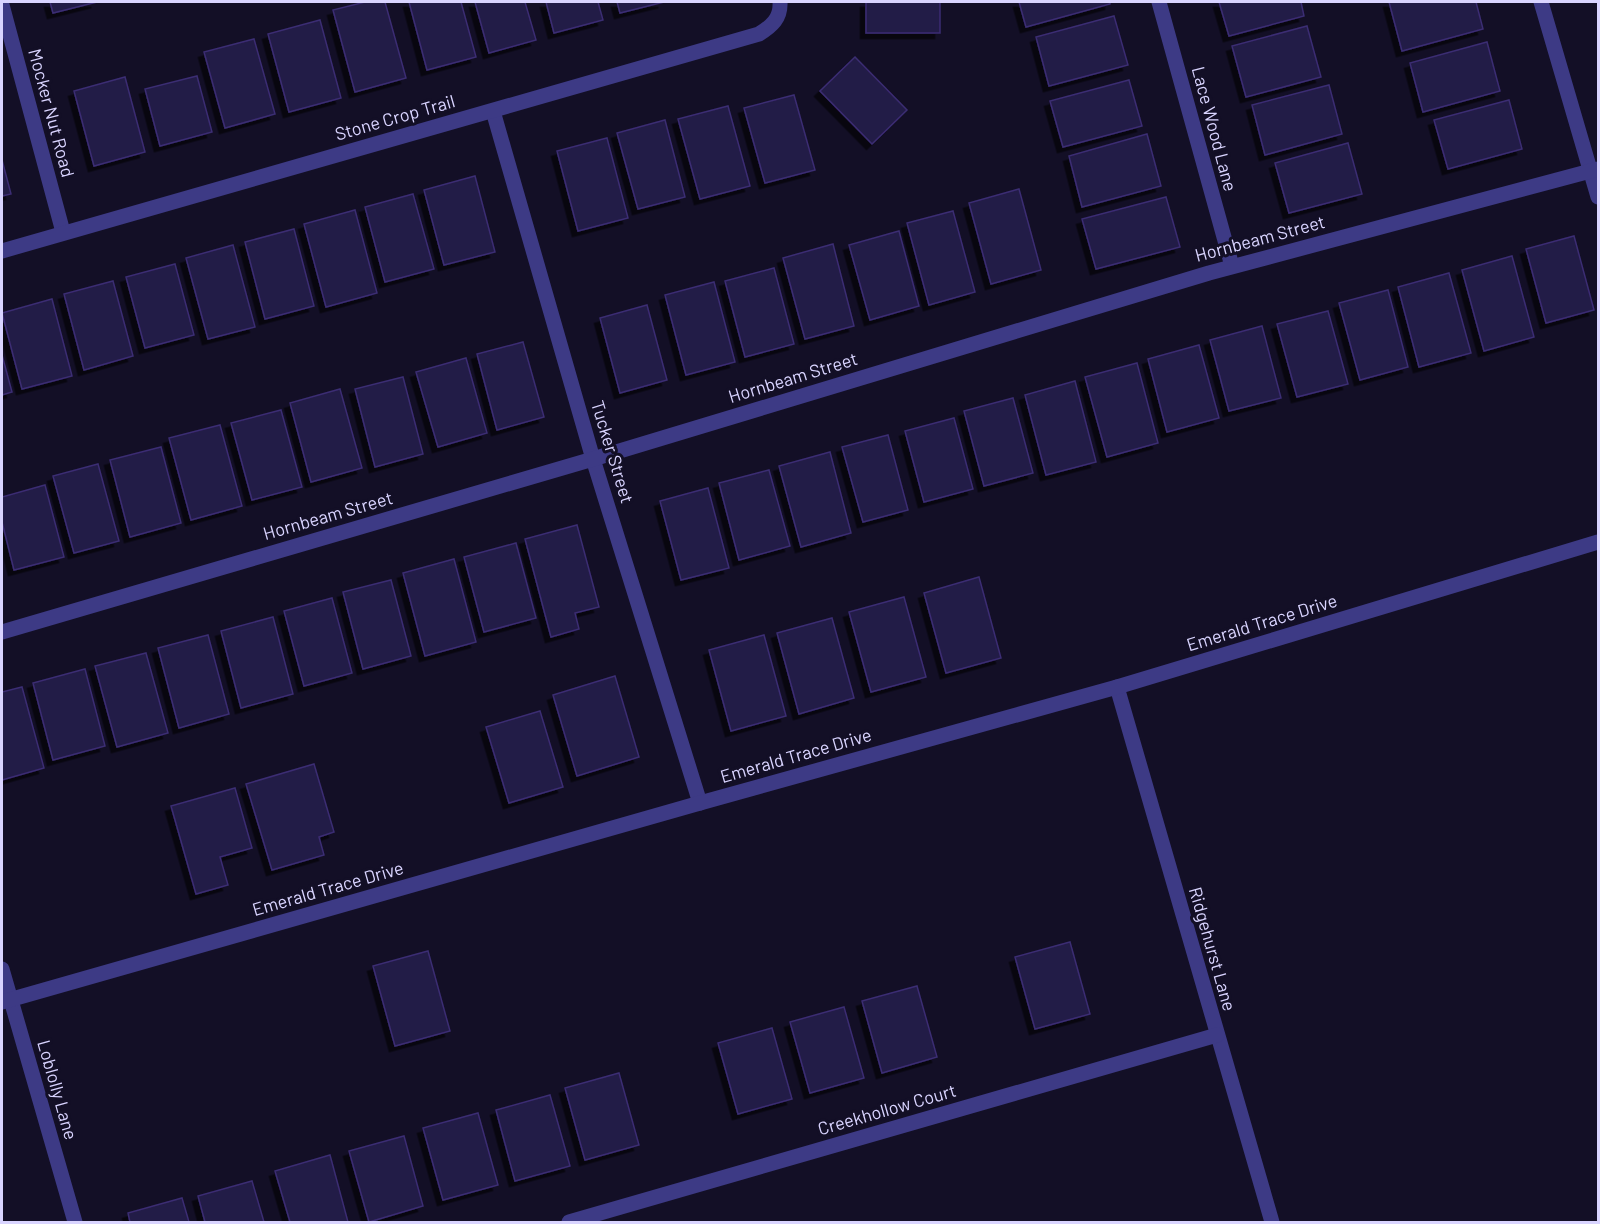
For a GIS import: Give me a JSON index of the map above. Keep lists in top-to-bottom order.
{
  "streets": {
    "street": [
      "Mocker Nut Road",
      "Stone Crop Trail",
      "Lace Wood Lane",
      "Hornbeam Street",
      "Tucker Street",
      "Emerald Trace Drive",
      "Ridgehurst Lane",
      "Loblolly Lane",
      "Creekhollow Court"
    ]
  },
  "crossings": [
    ["Mocker Nut Road", "Stone Crop Trail"],
    ["Stone Crop Trail", "Tucker Street"],
    ["Lace Wood Lane", "Hornbeam Street"],
    ["Hornbeam Street", "Tucker Street"],
    ["Tucker Street", "Emerald Trace Drive"],
    ["Emerald Trace Drive", "Ridgehurst Lane"],
    ["Emerald Trace Drive", "Loblolly Lane"],
    ["Ridgehurst Lane", "Creekhollow Court"]
  ]
}
